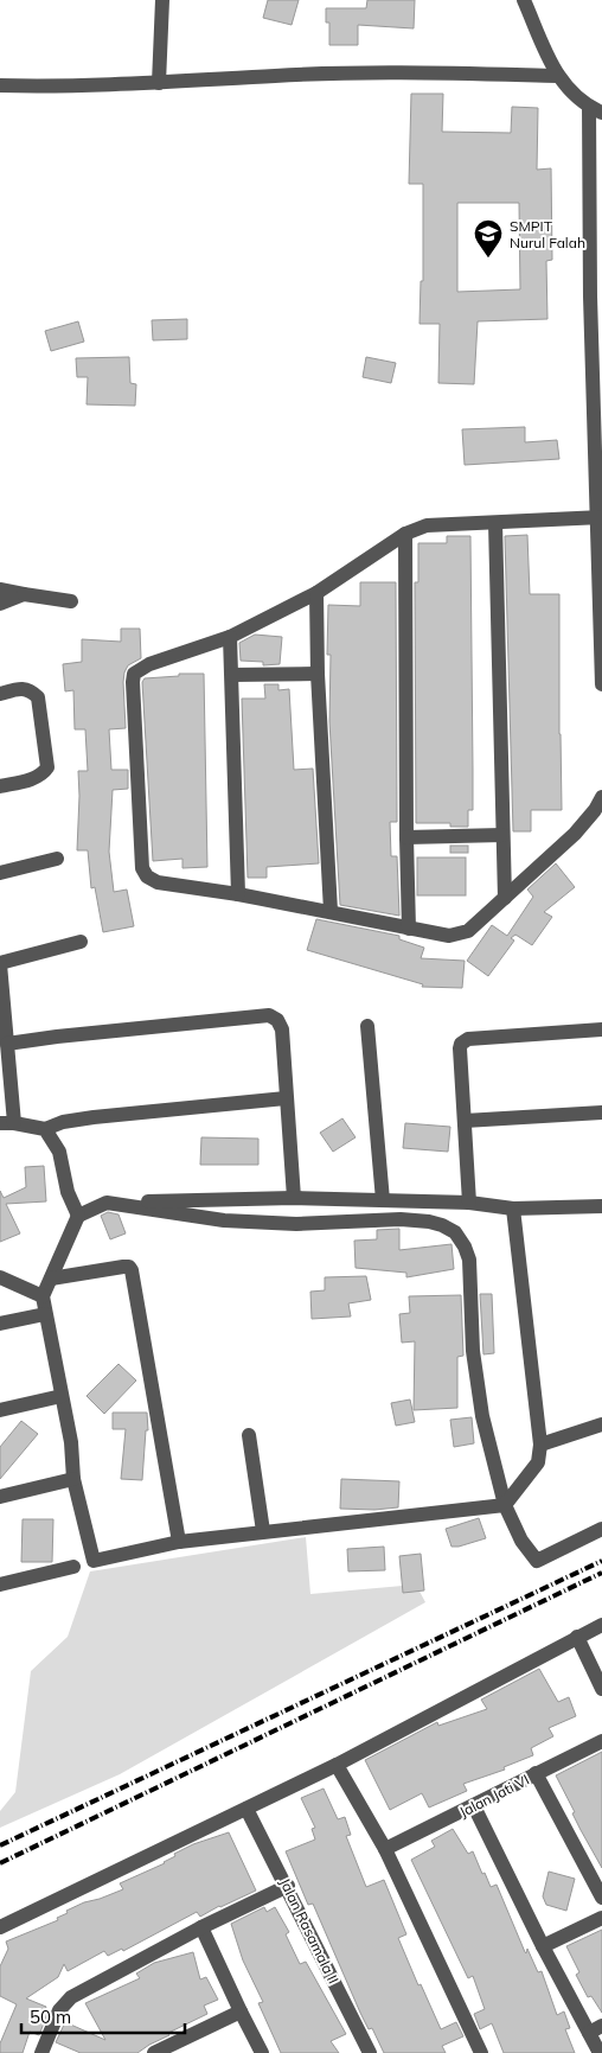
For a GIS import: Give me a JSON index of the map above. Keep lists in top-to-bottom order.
{
  "streets": {
    "street": ["Jalan Jati VI", "Jalan Rasamala II"]
  },
  "places": {
    "school or university": ["SMPIT Nurul Falah"]
  },
  "scale_bar": "50 m"
}
